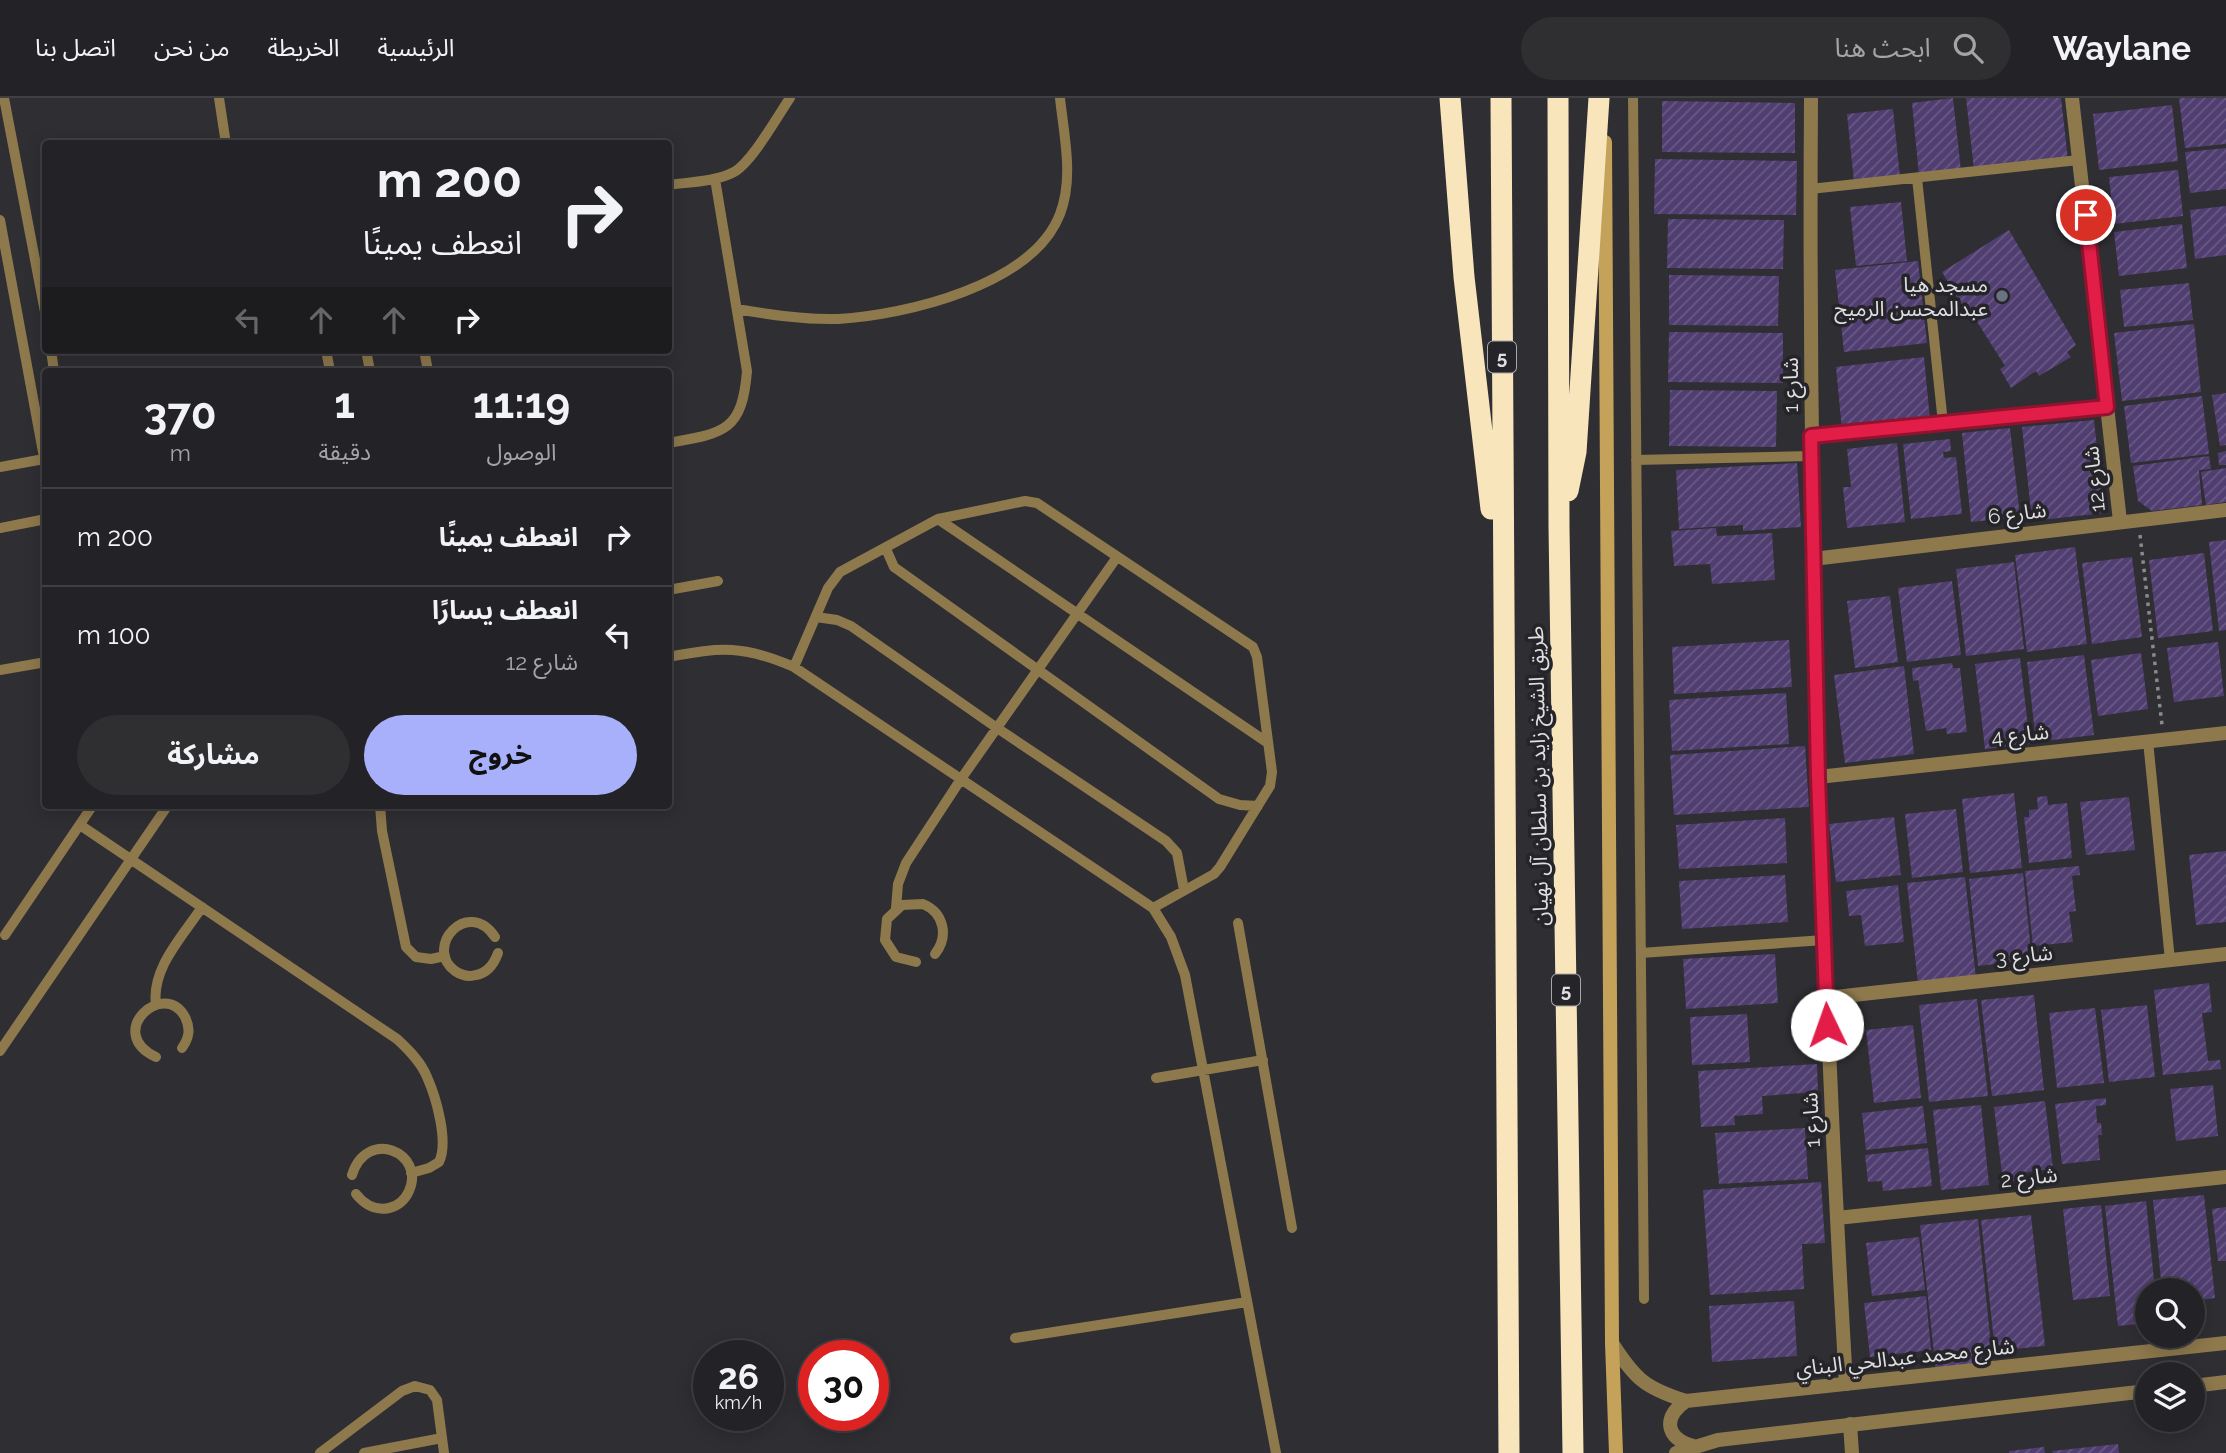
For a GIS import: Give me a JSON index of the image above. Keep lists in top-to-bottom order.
{
  "streets": {
    "highway": ["5", "طريق الشيخ زايد بن سلطان آل نهيان"],
    "street": [
      "شارع 1",
      "شارع 12",
      "شارع 6",
      "شارع 4",
      "شارع 3",
      "شارع 2",
      "شارع محمد عبدالحي البناي"
    ]
  },
  "crossings": [
    ["شارع 1", "شارع 6"],
    ["شارع 1", "شارع 4"],
    ["شارع 1", "شارع 3"],
    ["شارع 1", "شارع 2"],
    ["شارع 1", "شارع محمد عبدالحي البناي"],
    ["شارع 12", "شارع 6"]
  ],
  "places": ["مسجد هيا عبدالمحسن الرميح"],
  "page": {
    "header": "Waylane",
    "search": "ابحث هنا",
    "nav": [
      "الرئيسية",
      "الخريطة",
      "من نحن",
      "اتصل بنا"
    ],
    "turn": ["200 m", "انعطف يمينًا"],
    "eta": [
      "11:19",
      "الوصول",
      "1",
      "دقيقة",
      "370",
      "m"
    ],
    "list": [
      {
        "name": "انعطف يمينًا",
        "value": "200 m"
      },
      {
        "name": "انعطف يسارًا",
        "note": "شارع 12",
        "value": "100 m"
      }
    ],
    "buttons": ["خروج", "مشاركة"],
    "speed": "26 km/h",
    "limit": "30"
  }
}
